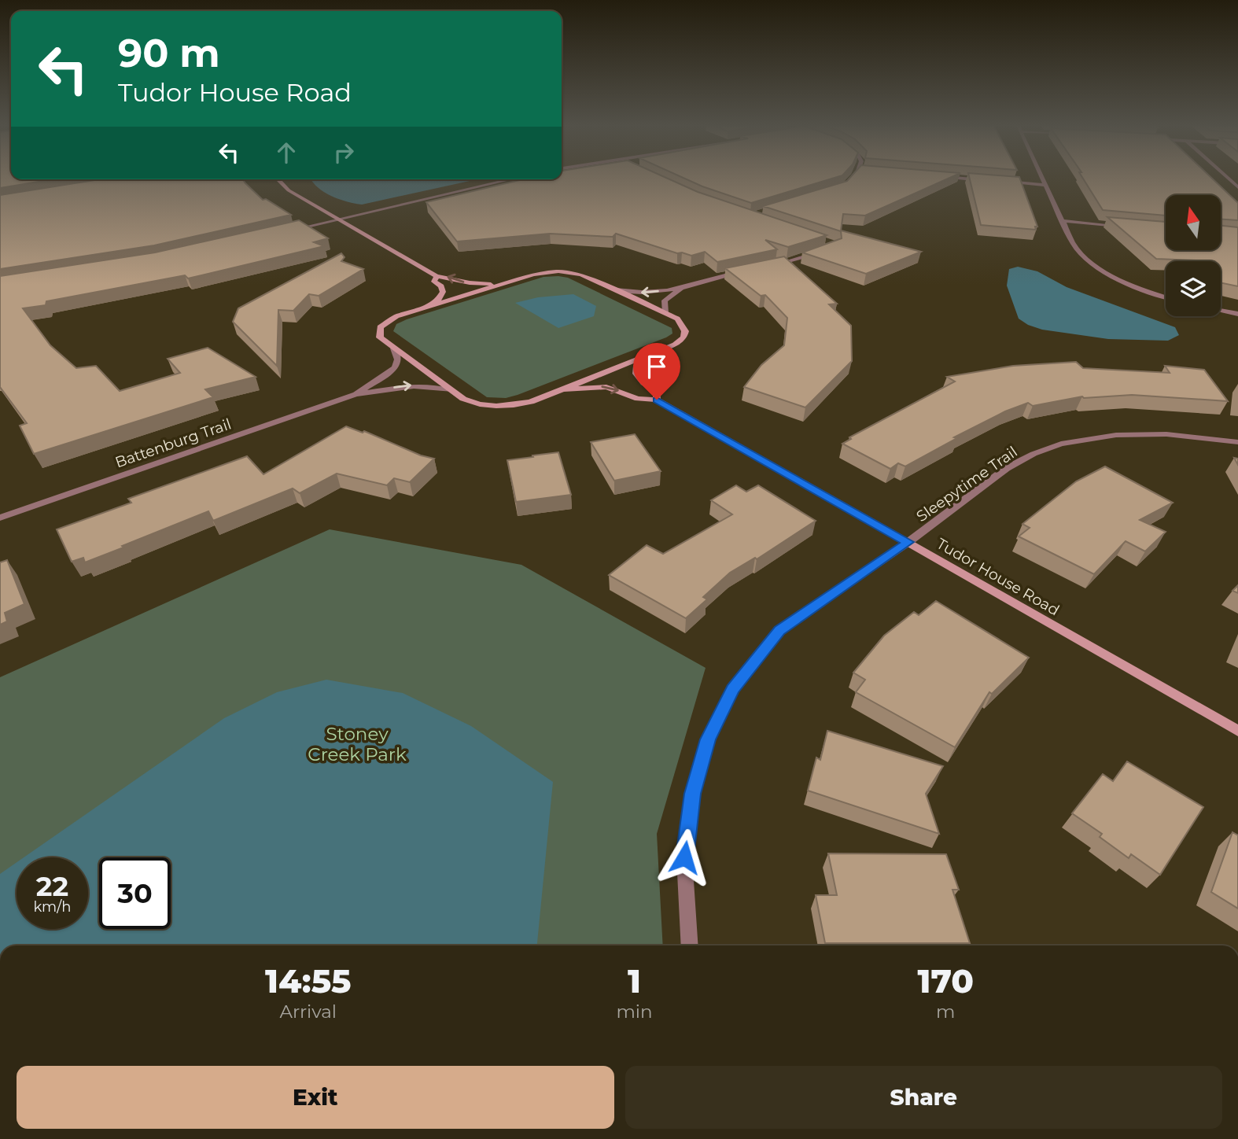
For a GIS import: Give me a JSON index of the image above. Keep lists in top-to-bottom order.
{
  "streets": {
    "street": ["Battenburg Trail", "Sleepytime Trail", "Tudor House Road"]
  },
  "crossings": [
    ["Battenburg Trail", "Tudor House Road"],
    ["Sleepytime Trail", "Tudor House Road"]
  ],
  "parks": ["Stoney Creek Park"],
  "north": "top",
  "page": {
    "turn": ["90 m", "Tudor House Road"],
    "speed": "22 km/h",
    "limit": "30",
    "eta": [
      "14:55",
      "Arrival",
      "1",
      "min",
      "170",
      "m"
    ],
    "buttons": ["Exit", "Share"]
  }
}
